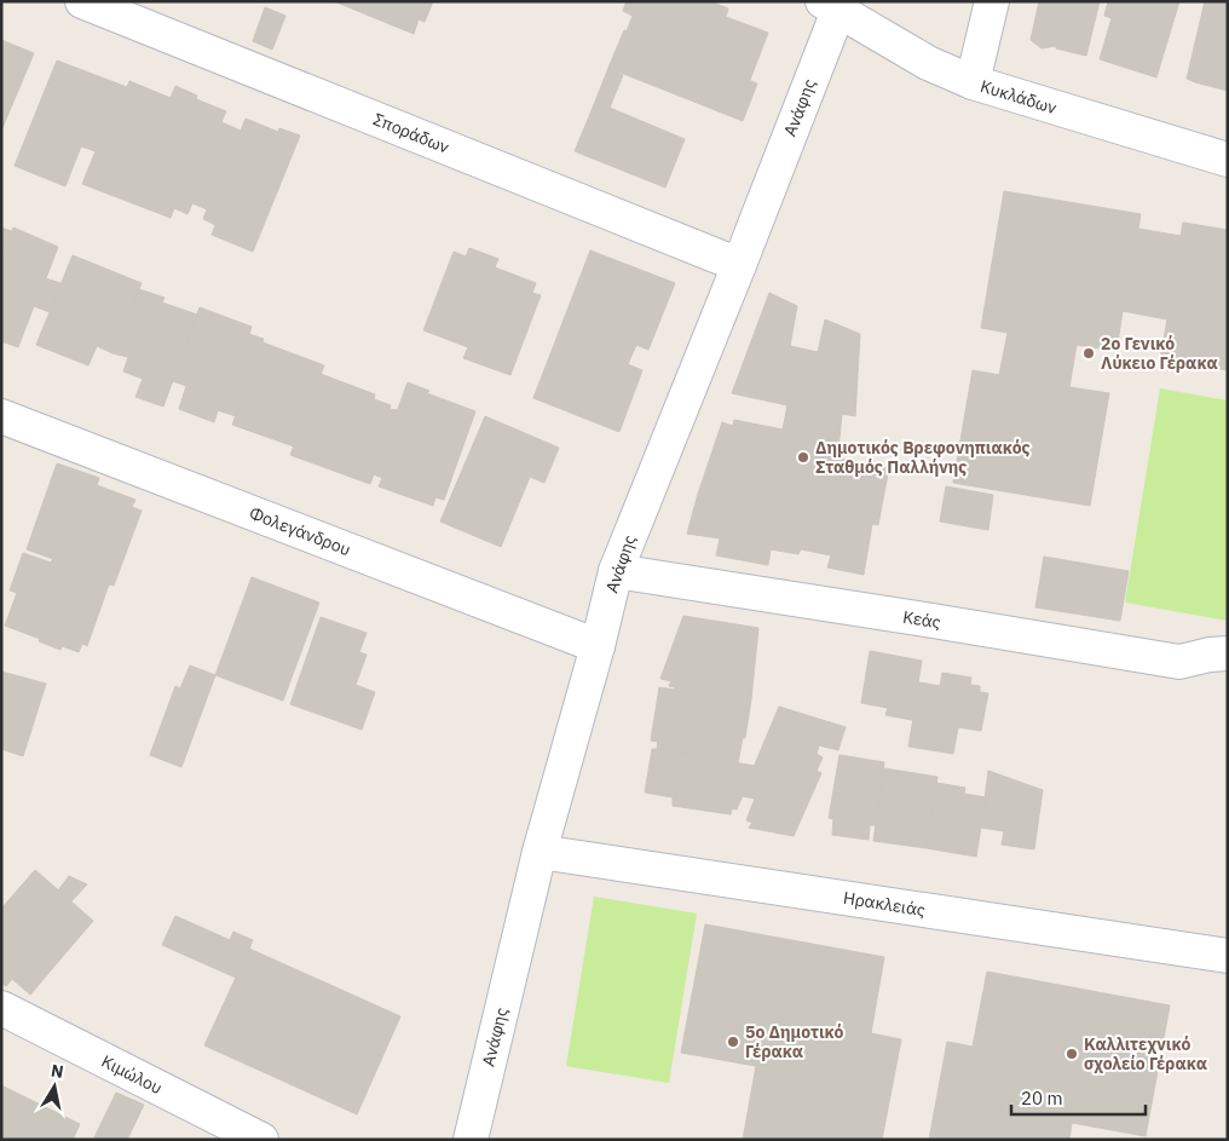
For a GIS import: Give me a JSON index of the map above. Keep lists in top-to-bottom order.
{
  "streets": {
    "street": [
      "Κυκλάδων",
      "Ανάφης",
      "Σποράδων",
      "Φολεγάνδρου",
      "Κεάς",
      "Ηρακλειάς",
      "Κιμώλου"
    ]
  },
  "crossings": [
    ["Κυκλάδων", "Ανάφης"],
    ["Ανάφης", "Σποράδων"],
    ["Ανάφης", "Φολεγάνδρου"],
    ["Ανάφης", "Κεάς"],
    ["Ανάφης", "Ηρακλειάς"]
  ],
  "places": [
    "2ο Γενικό Λύκειο Γέρακα",
    "Δημοτικός Βρεφονηπιακός Σταθμός Παλλήνης",
    "5ο Δημοτικό Γέρακα",
    "Καλλιτεχνικό σχολείο Γέρακα"
  ],
  "scale_bar": "20 m",
  "north": "top"
}
